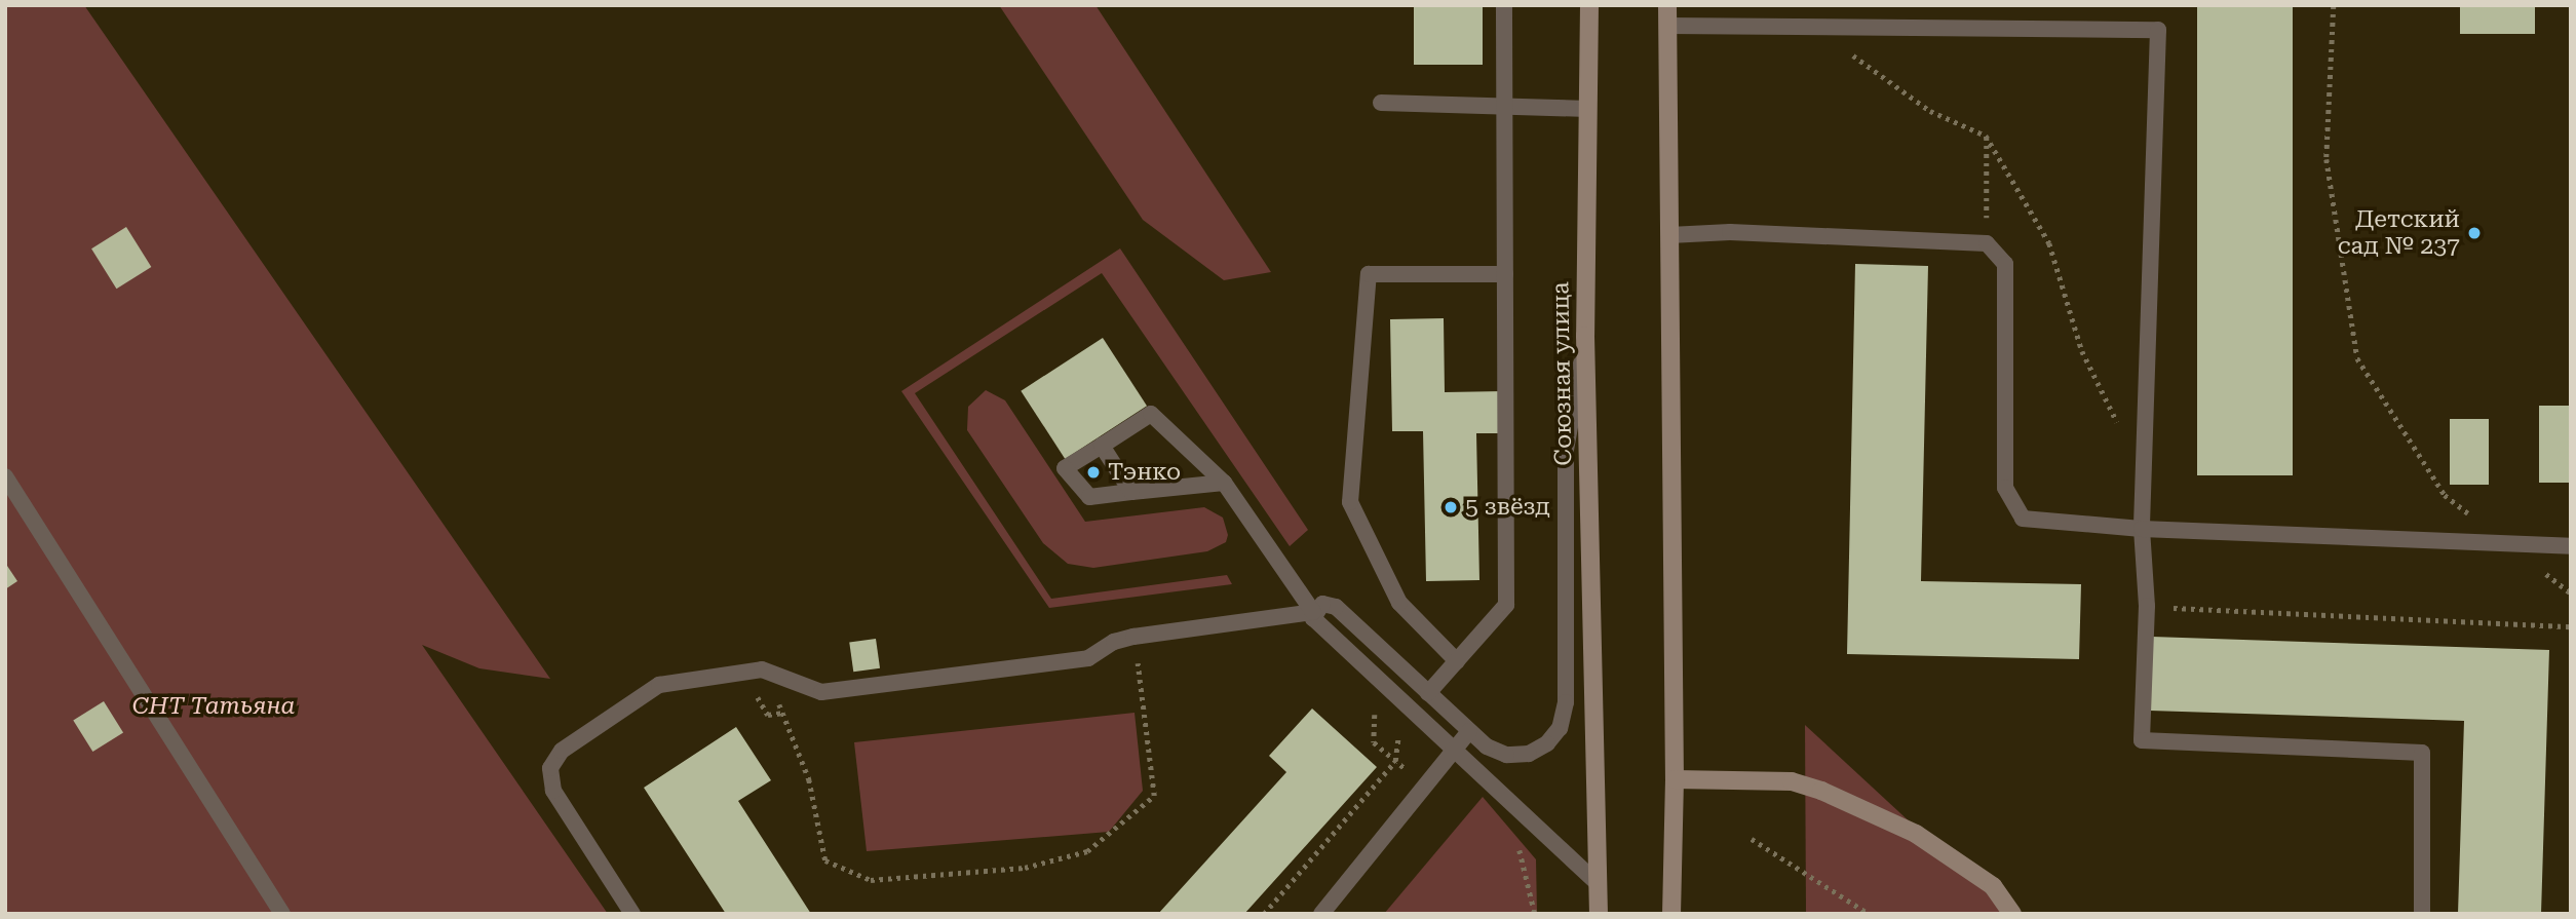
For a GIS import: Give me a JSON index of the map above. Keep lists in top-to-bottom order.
{
  "streets": {
    "main road": ["Союзная улица"]
  },
  "parks": ["СНТ Татьяна"],
  "places": ["Детский сад № 237", "Тэнко", "5 звёзд"]
}
